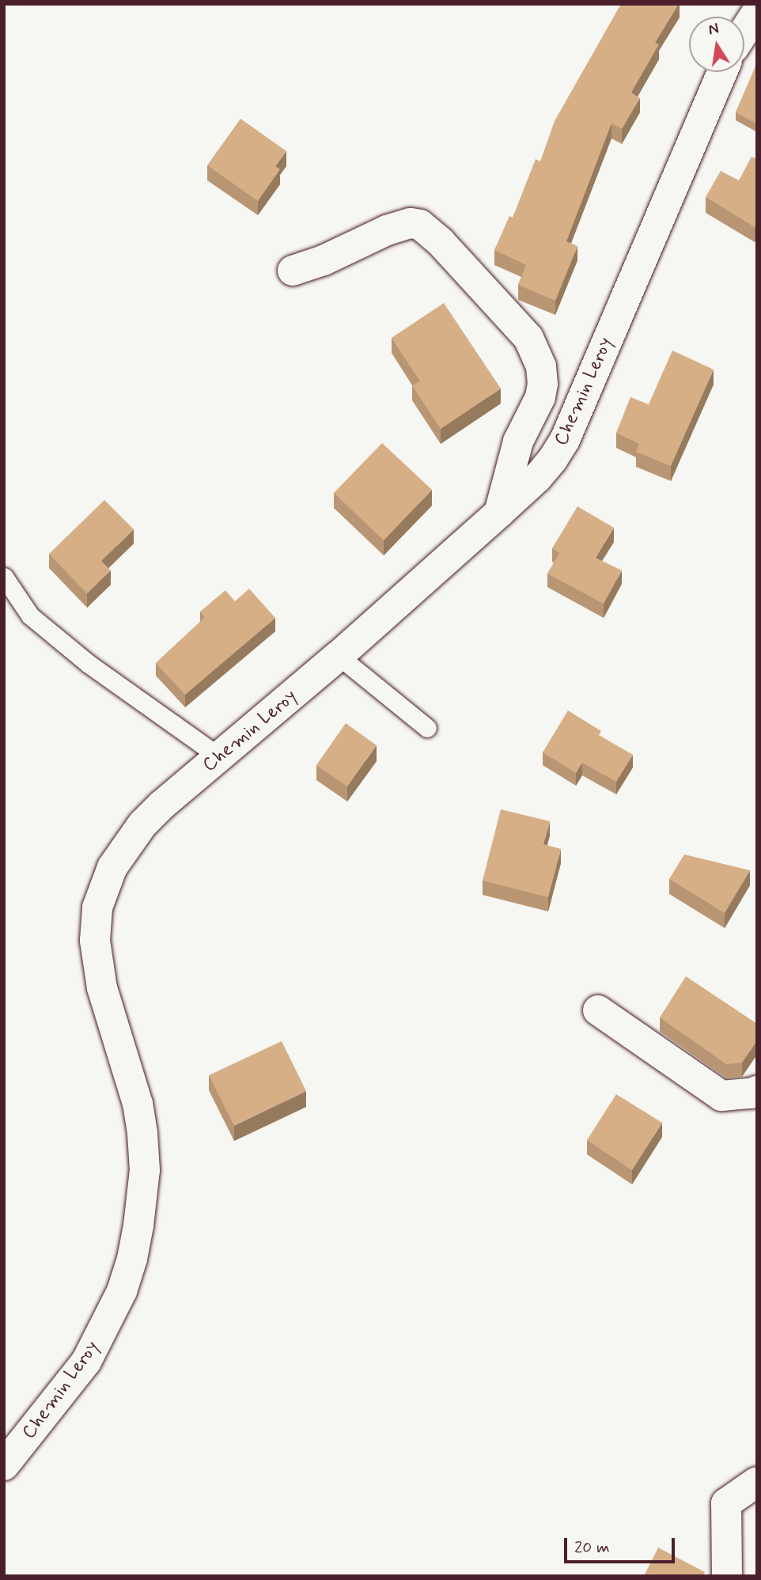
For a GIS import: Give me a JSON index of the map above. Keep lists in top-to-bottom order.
{
  "streets": {
    "street": ["Chemin Leroy"]
  },
  "scale_bar": "20 m",
  "north": "top"
}
